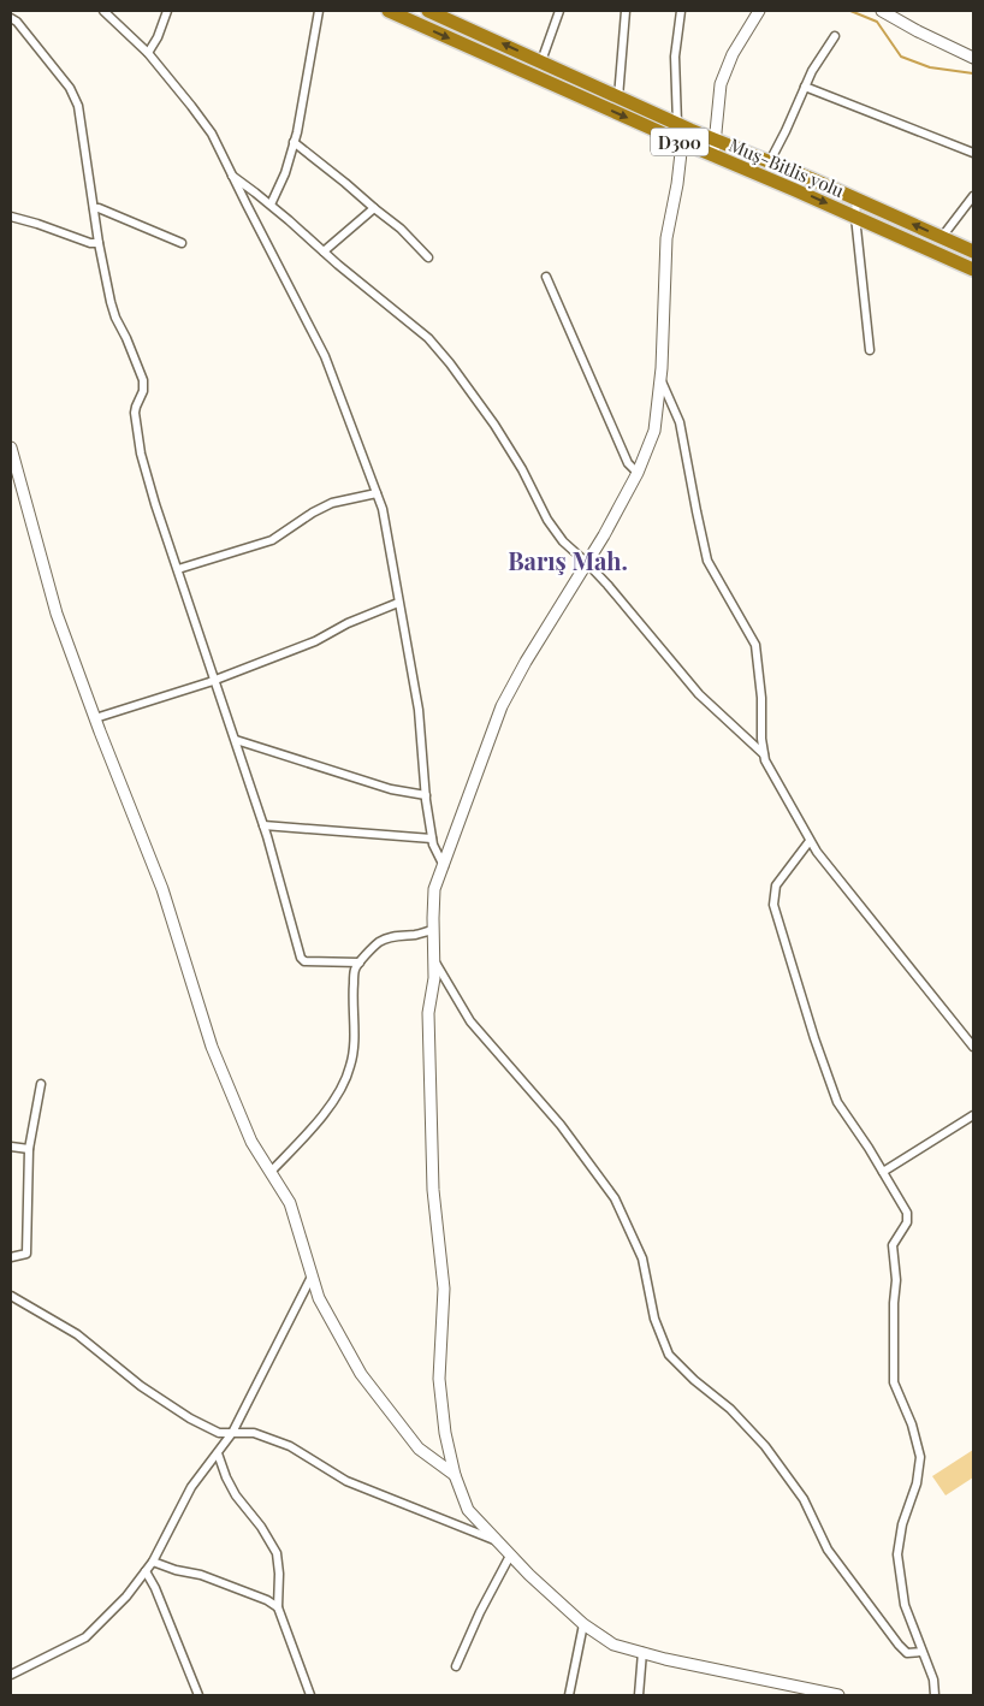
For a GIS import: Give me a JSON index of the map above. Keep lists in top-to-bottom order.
{
  "streets": {
    "highway": ["D300", "Muş-Bitlis yolu"]
  },
  "districts": ["Barış Mah."]
}
